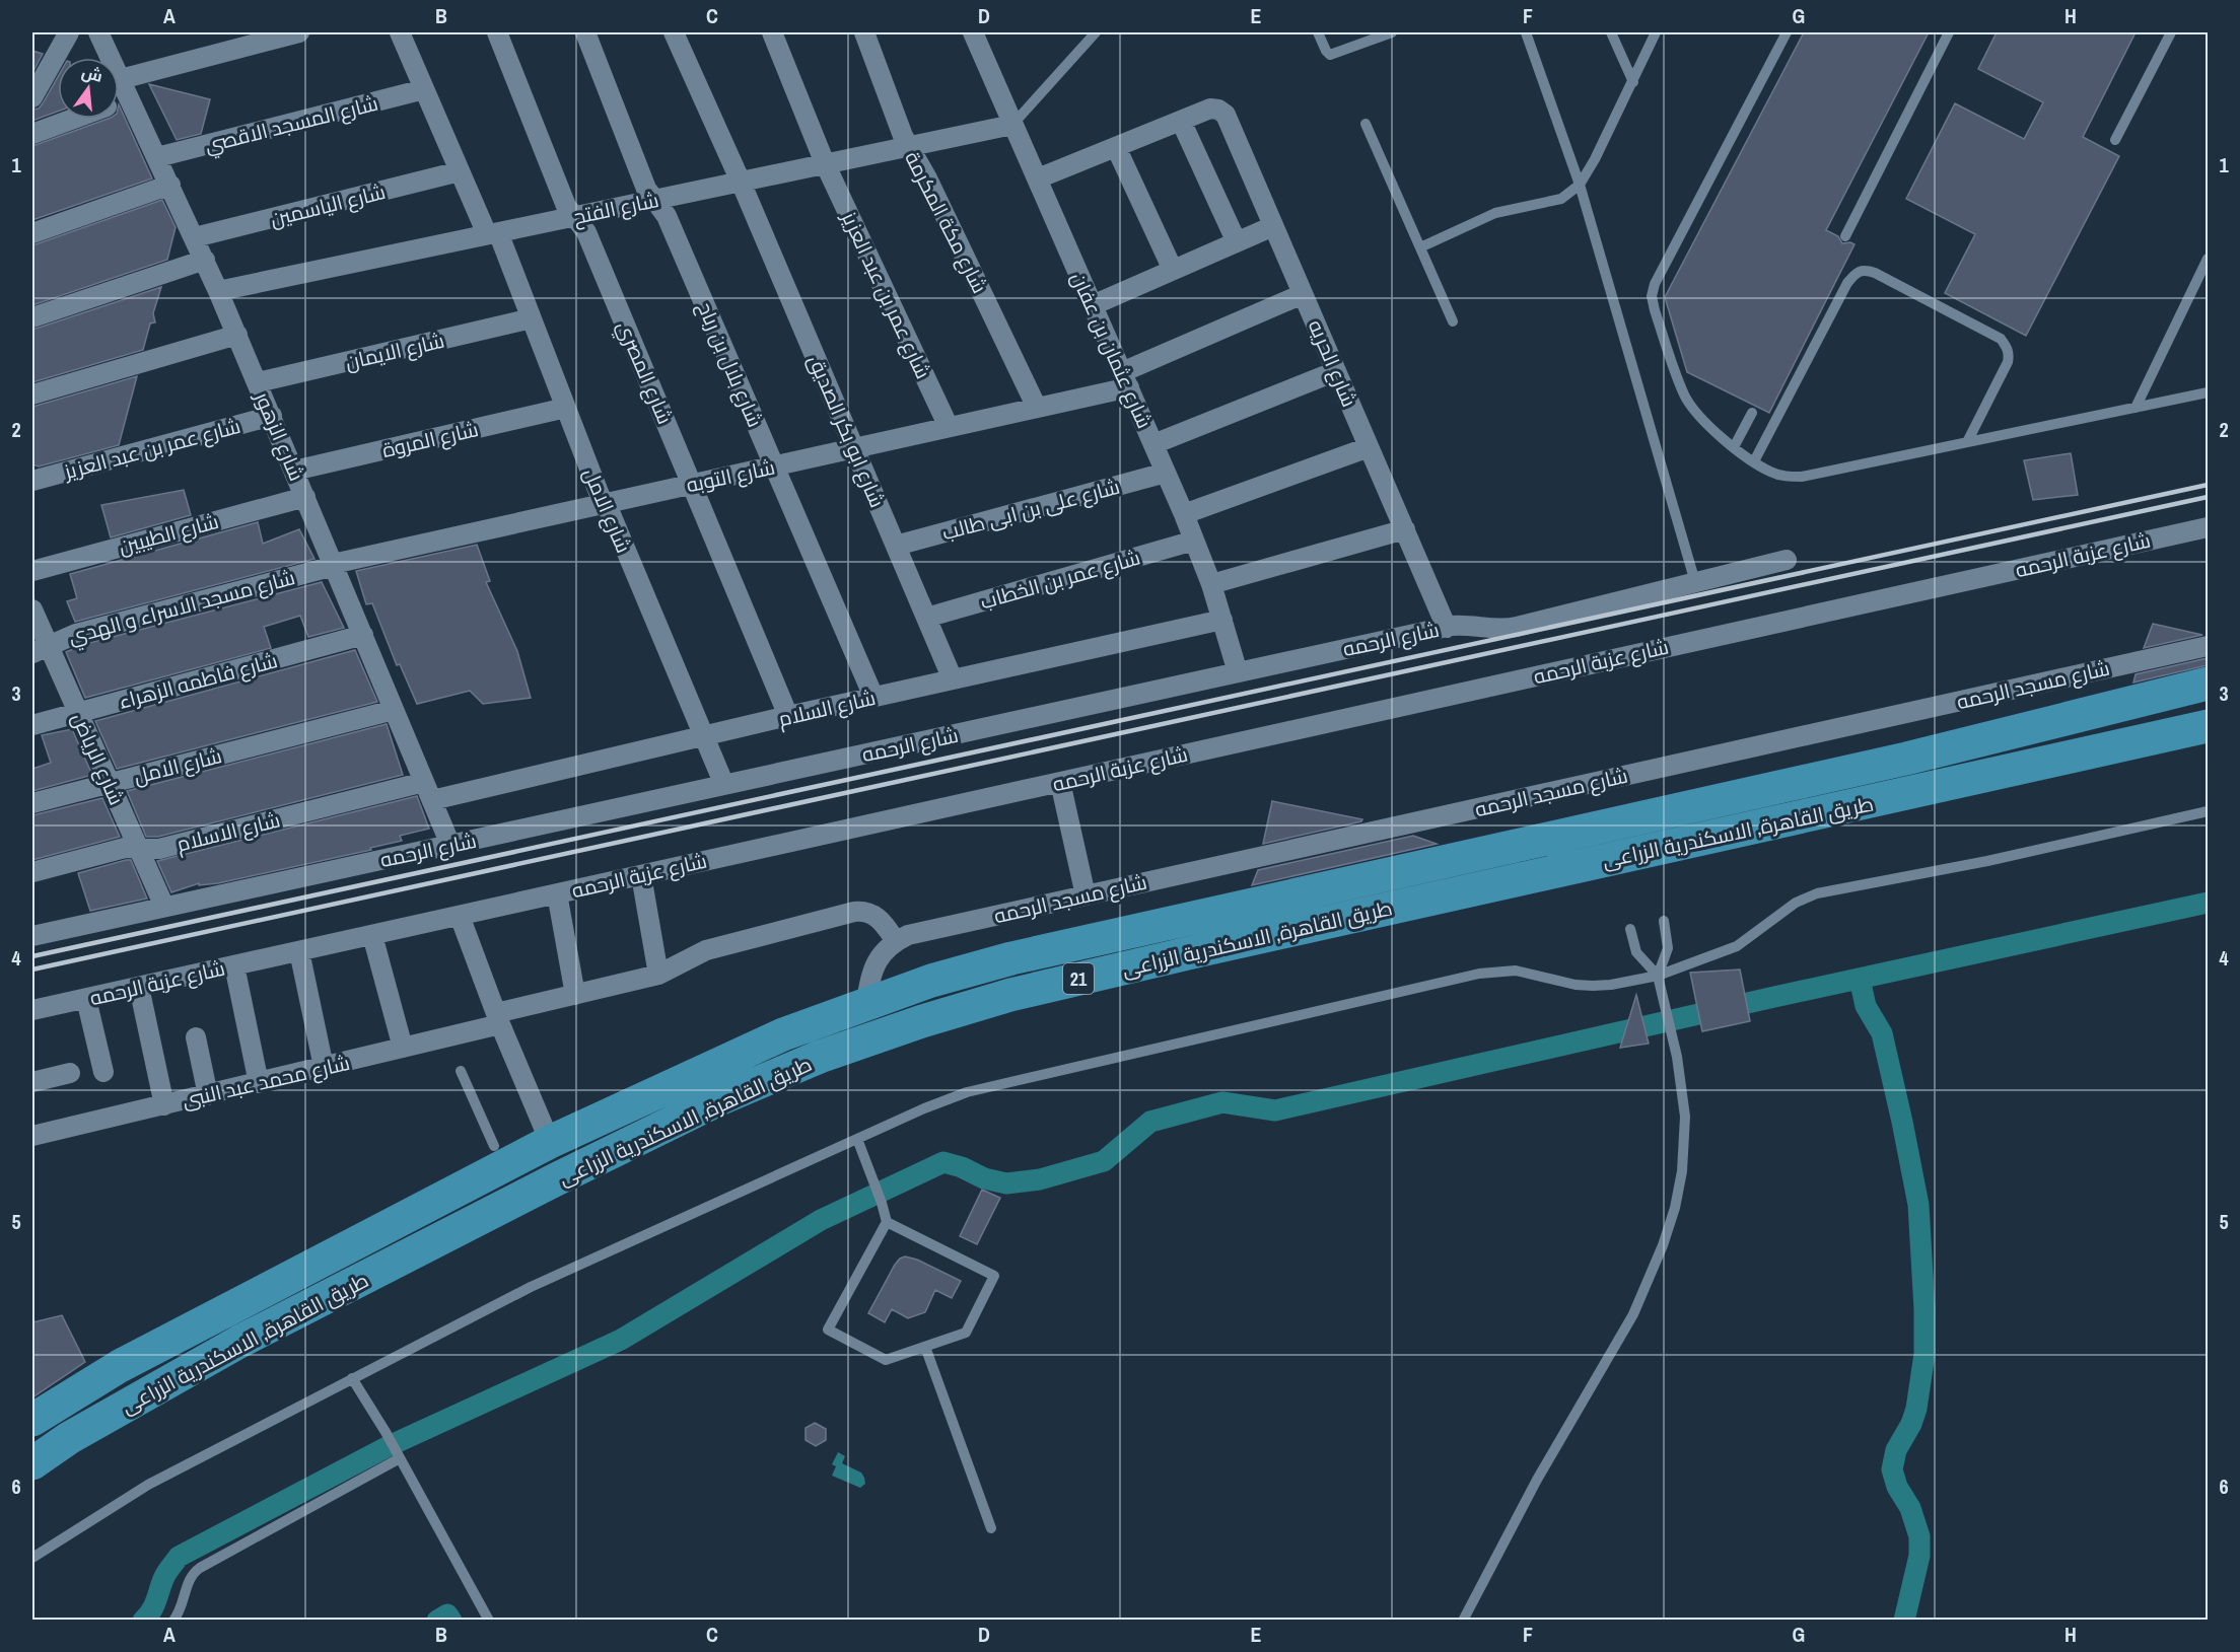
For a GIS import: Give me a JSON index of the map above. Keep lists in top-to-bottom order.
{
  "streets": {
    "highway": ["طريق القاهرة, الاسكندرية الزراعى", "21"],
    "street": [
      "شارع المسجد الاقصي",
      "شارع الياسمين",
      "شارع الفتح",
      "شارع مكة المكرمة",
      "شارع عمر بن عبد العزيز",
      "شارع عثمان بن عفان",
      "شارع الايمان",
      "شارع الحريه",
      "شارع بلال بن رباح",
      "شارع المصري",
      "شارع ابو بكر الصديق",
      "شارع الزهور",
      "شارع المروة",
      "شارع التوبه",
      "شارع على بن ابى طالب",
      "شارع الامل",
      "شارع الطيبين",
      "شارع عزبة الرحمه",
      "شارع عمر بن الخطاب",
      "شارع مسجد الاسراء و الهدي",
      "شارع الرحمه",
      "شارع فاطمه الزهراء",
      "شارع مسجد الرحمه",
      "شارع السلام",
      "شارع الرياض",
      "شارع الاسلام",
      "شارع محمد عبد النبى"
    ]
  },
  "crossings": [
    ["شارع المسجد الاقصي", "شارع الزهور"],
    ["شارع المسجد الاقصي", "شارع الامل"],
    ["شارع الياسمين", "شارع الزهور"],
    ["شارع الياسمين", "شارع الامل"],
    ["شارع الفتح", "شارع مكة المكرمة"],
    ["شارع الفتح", "شارع عمر بن عبد العزيز"],
    ["شارع الفتح", "شارع عثمان بن عفان"],
    ["شارع الفتح", "شارع بلال بن رباح"],
    ["شارع الفتح", "شارع المصري"],
    ["شارع الفتح", "شارع ابو بكر الصديق"],
    ["شارع الفتح", "شارع الزهور"],
    ["شارع الفتح", "شارع الامل"],
    ["شارع مكة المكرمة", "شارع التوبه"],
    ["شارع عمر بن عبد العزيز", "شارع الزهور"],
    ["شارع عمر بن عبد العزيز", "شارع التوبه"],
    ["شارع عثمان بن عفان", "شارع التوبه"],
    ["شارع عثمان بن عفان", "شارع على بن ابى طالب"],
    ["شارع عثمان بن عفان", "شارع عمر بن الخطاب"],
    ["شارع عثمان بن عفان", "شارع الرحمه"],
    ["شارع عثمان بن عفان", "شارع السلام"],
    ["شارع الايمان", "شارع الزهور"],
    ["شارع الايمان", "شارع الامل"],
    ["شارع الحريه", "شارع التوبه"],
    ["شارع الحريه", "شارع الرحمه"],
    ["شارع بلال بن رباح", "شارع التوبه"],
    ["شارع بلال بن رباح", "شارع السلام"],
    ["شارع المصري", "شارع التوبه"],
    ["شارع المصري", "شارع السلام"],
    ["شارع ابو بكر الصديق", "شارع التوبه"],
    ["شارع ابو بكر الصديق", "شارع على بن ابى طالب"],
    ["شارع ابو بكر الصديق", "شارع عمر بن الخطاب"],
    ["شارع ابو بكر الصديق", "شارع السلام"],
    ["شارع الزهور", "شارع المروة"],
    ["شارع الزهور", "شارع التوبه"],
    ["شارع الزهور", "شارع الامل"],
    ["شارع الزهور", "شارع الطيبين"],
    ["شارع الزهور", "شارع مسجد الاسراء و الهدي"],
    ["شارع الزهور", "شارع الرحمه"],
    ["شارع الزهور", "شارع فاطمه الزهراء"],
    ["شارع الزهور", "شارع السلام"],
    ["شارع الزهور", "شارع الاسلام"],
    ["شارع المروة", "شارع الامل"],
    ["شارع التوبه", "شارع الامل"],
    ["شارع التوبه", "شارع مسجد الاسراء و الهدي"],
    ["شارع الامل", "شارع الرحمه"],
    ["شارع الامل", "شارع السلام"],
    ["شارع الامل", "شارع الرياض"],
    ["شارع مسجد الاسراء و الهدي", "شارع الرياض"],
    ["شارع الرحمه", "شارع الرياض"],
    ["شارع فاطمه الزهراء", "شارع الرياض"],
    ["شارع مسجد الرحمه", "طريق القاهرة, الاسكندرية الزراعى"],
    ["شارع السلام", "شارع الاسلام"],
    ["شارع الرياض", "شارع الاسلام"]
  ],
  "north": "top",
  "grid": {
    "columns": [
      "A",
      "B",
      "C",
      "D",
      "E",
      "F",
      "G",
      "H"
    ],
    "rows": [
      "1",
      "2",
      "3",
      "4",
      "5",
      "6"
    ]
  }
}
